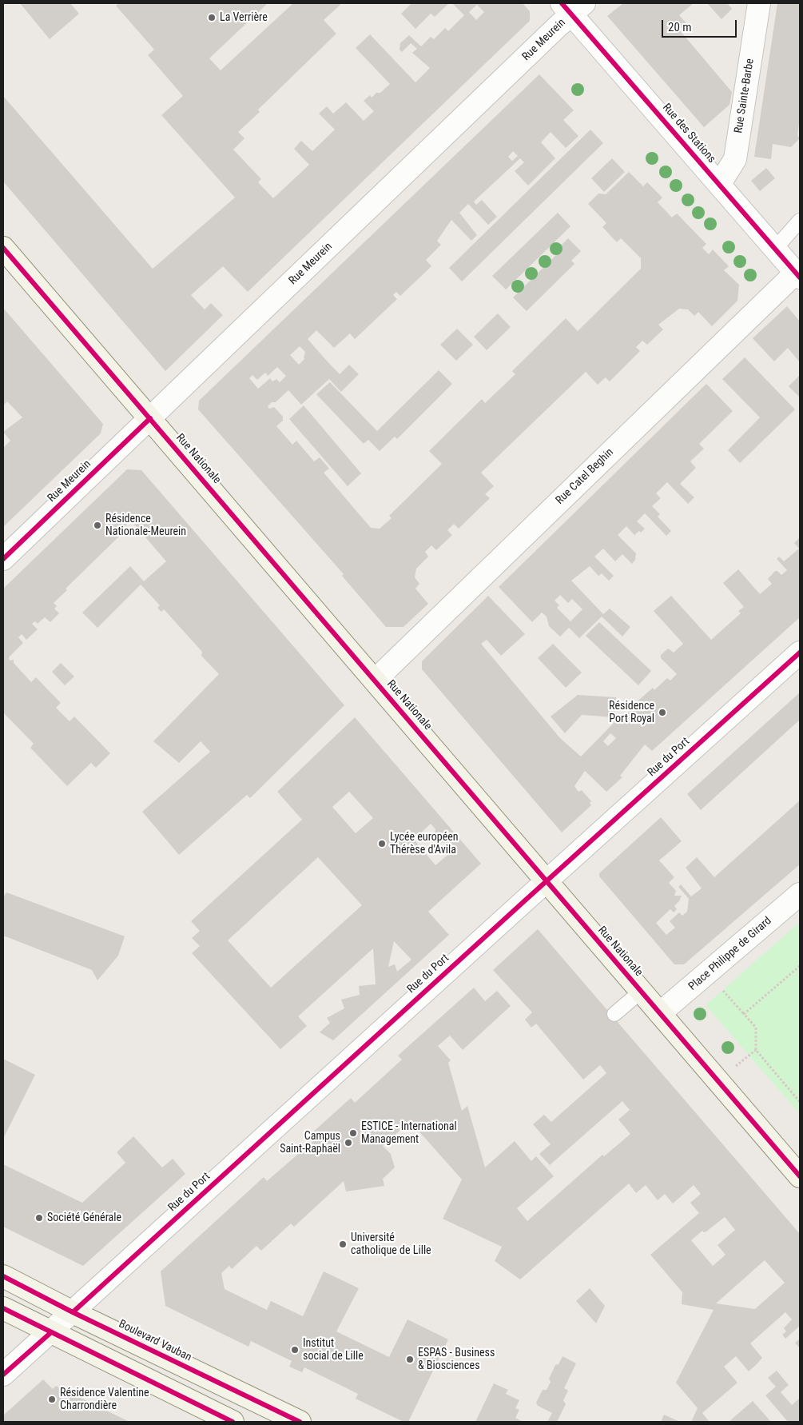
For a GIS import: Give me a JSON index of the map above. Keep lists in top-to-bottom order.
{
  "streets": {
    "street": [
      "Rue Meurein",
      "Rue Sainte-Barbe",
      "Rue des Stations",
      "Rue Nationale",
      "Rue Catel Beghin",
      "Rue du Port",
      "Place Philippe de Girard",
      "Boulevard Vauban"
    ]
  },
  "crossings": [
    ["Rue Meurein", "Rue des Stations"],
    ["Rue Meurein", "Rue Nationale"],
    ["Rue Sainte-Barbe", "Rue des Stations"],
    ["Rue des Stations", "Rue Catel Beghin"],
    ["Rue Nationale", "Rue Catel Beghin"],
    ["Rue Nationale", "Rue du Port"],
    ["Rue Nationale", "Place Philippe de Girard"],
    ["Rue du Port", "Boulevard Vauban"]
  ],
  "places": [
    "La Verrière",
    "Résidence Nationale-Meurein",
    "Résidence Port Royal",
    "Lycée européen Thérèse d'Avila",
    "ESTICE - International Management",
    "Campus Saint-Raphaël",
    "Société Générale",
    "Université catholique de Lille",
    "Institut social de Lille",
    "ESPAS - Business & Biosciences",
    "Résidence Valentine Charrondière"
  ],
  "scale_bar": "20 m"
}
